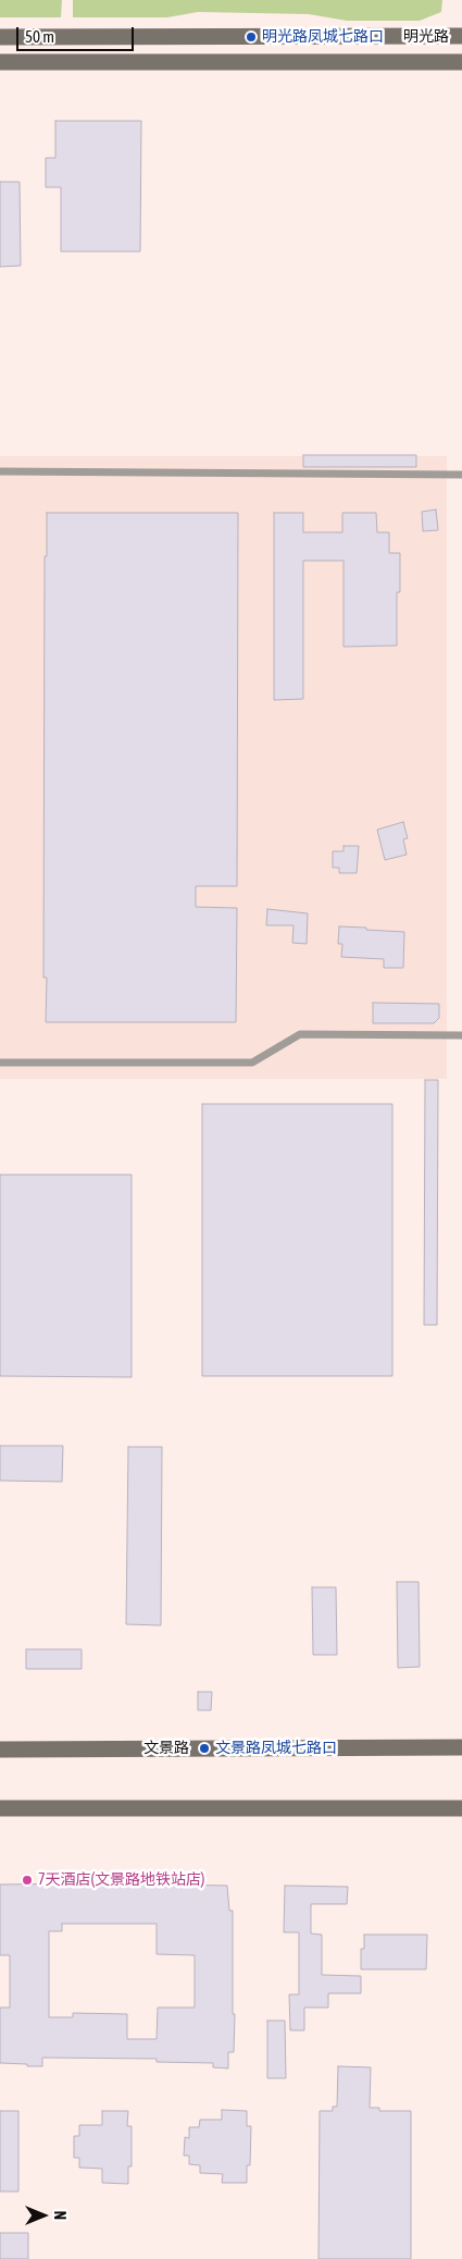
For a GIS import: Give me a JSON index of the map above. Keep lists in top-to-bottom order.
{
  "streets": {
    "main road": ["明光路", "文景路"]
  },
  "places": ["明光路凤城七路口", "文景路凤城七路口", "7天酒店(文景路地铁站店)"],
  "scale_bar": "50 m",
  "north": "right"
}
